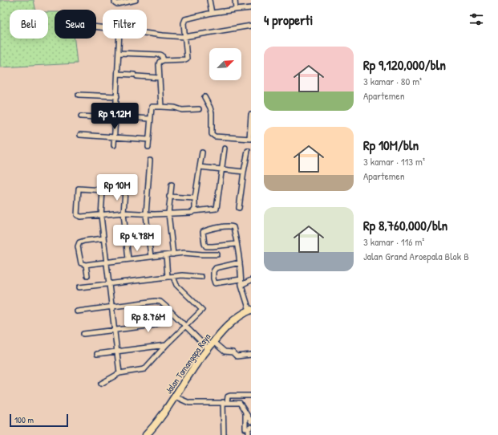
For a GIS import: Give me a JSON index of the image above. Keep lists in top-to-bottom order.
{
  "streets": {
    "main road": ["Jalan Tamangapa Raya"]
  },
  "scale_bar": "100 m",
  "north": "top right",
  "page": {
    "heading": "4 properti",
    "chip": ["Beli", "Sewa", "Filter"],
    "list": [
      {
        "name": "Rp 9,120,000/bln",
        "note": "3 kamar · 80 m² · Apartemen"
      },
      {
        "name": "Rp 10M/bln",
        "note": "3 kamar · 113 m² · Apartemen"
      },
      {
        "name": "Rp 8,760,000/bln",
        "note": "3 kamar · 116 m² · Jalan Grand Aroepala Blok B"
      }
    ],
    "price": [
      "Rp 9.12M",
      "Rp 10M",
      "Rp 4.78M",
      "Rp 8.76M"
    ],
    "scale": "100 m"
  }
}
